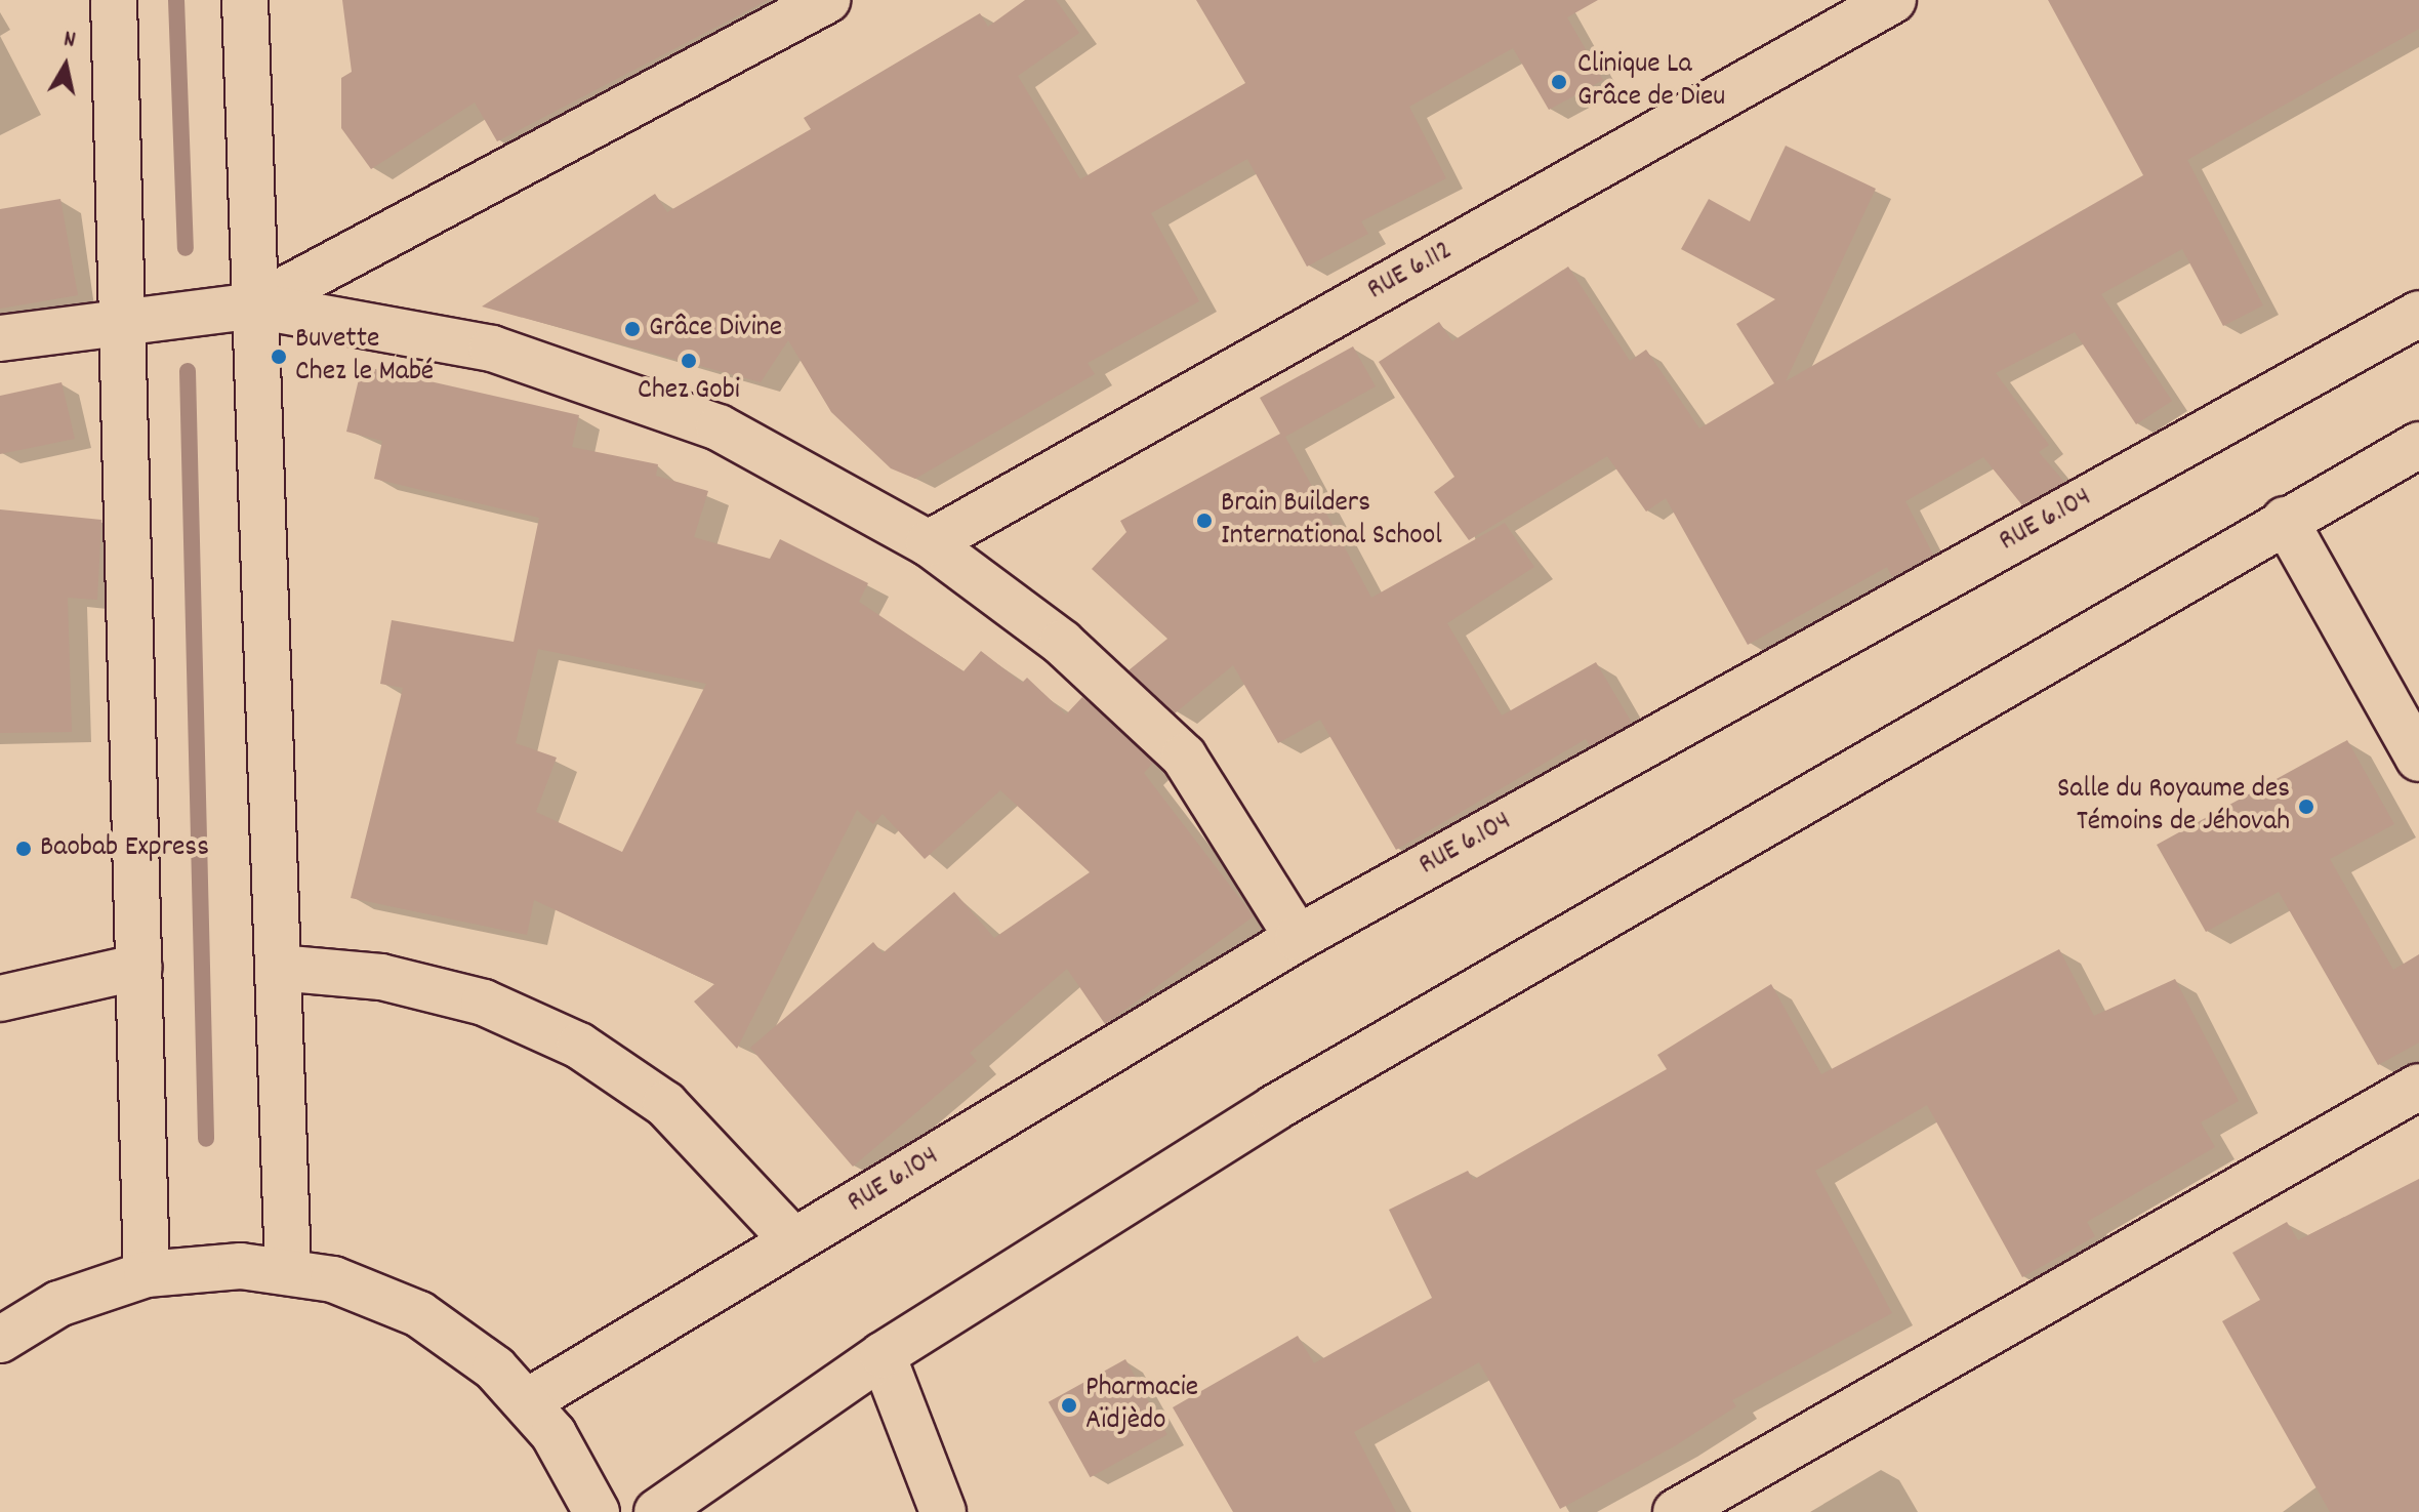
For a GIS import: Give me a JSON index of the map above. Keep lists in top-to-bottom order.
{
  "streets": {
    "street": ["RUE 6.112", "RUE 6.104"]
  },
  "places": [
    "Clinique La Grâce de Dieu",
    "Grâce Divine",
    "Buvette Chez le Mabé",
    "Chez Gobi",
    "Brain Builders International School",
    "Salle du Royaume des Témoins de Jéhovah",
    "Baobab Express",
    "Pharmacie Aïdjèdo"
  ],
  "north": "top"
}
